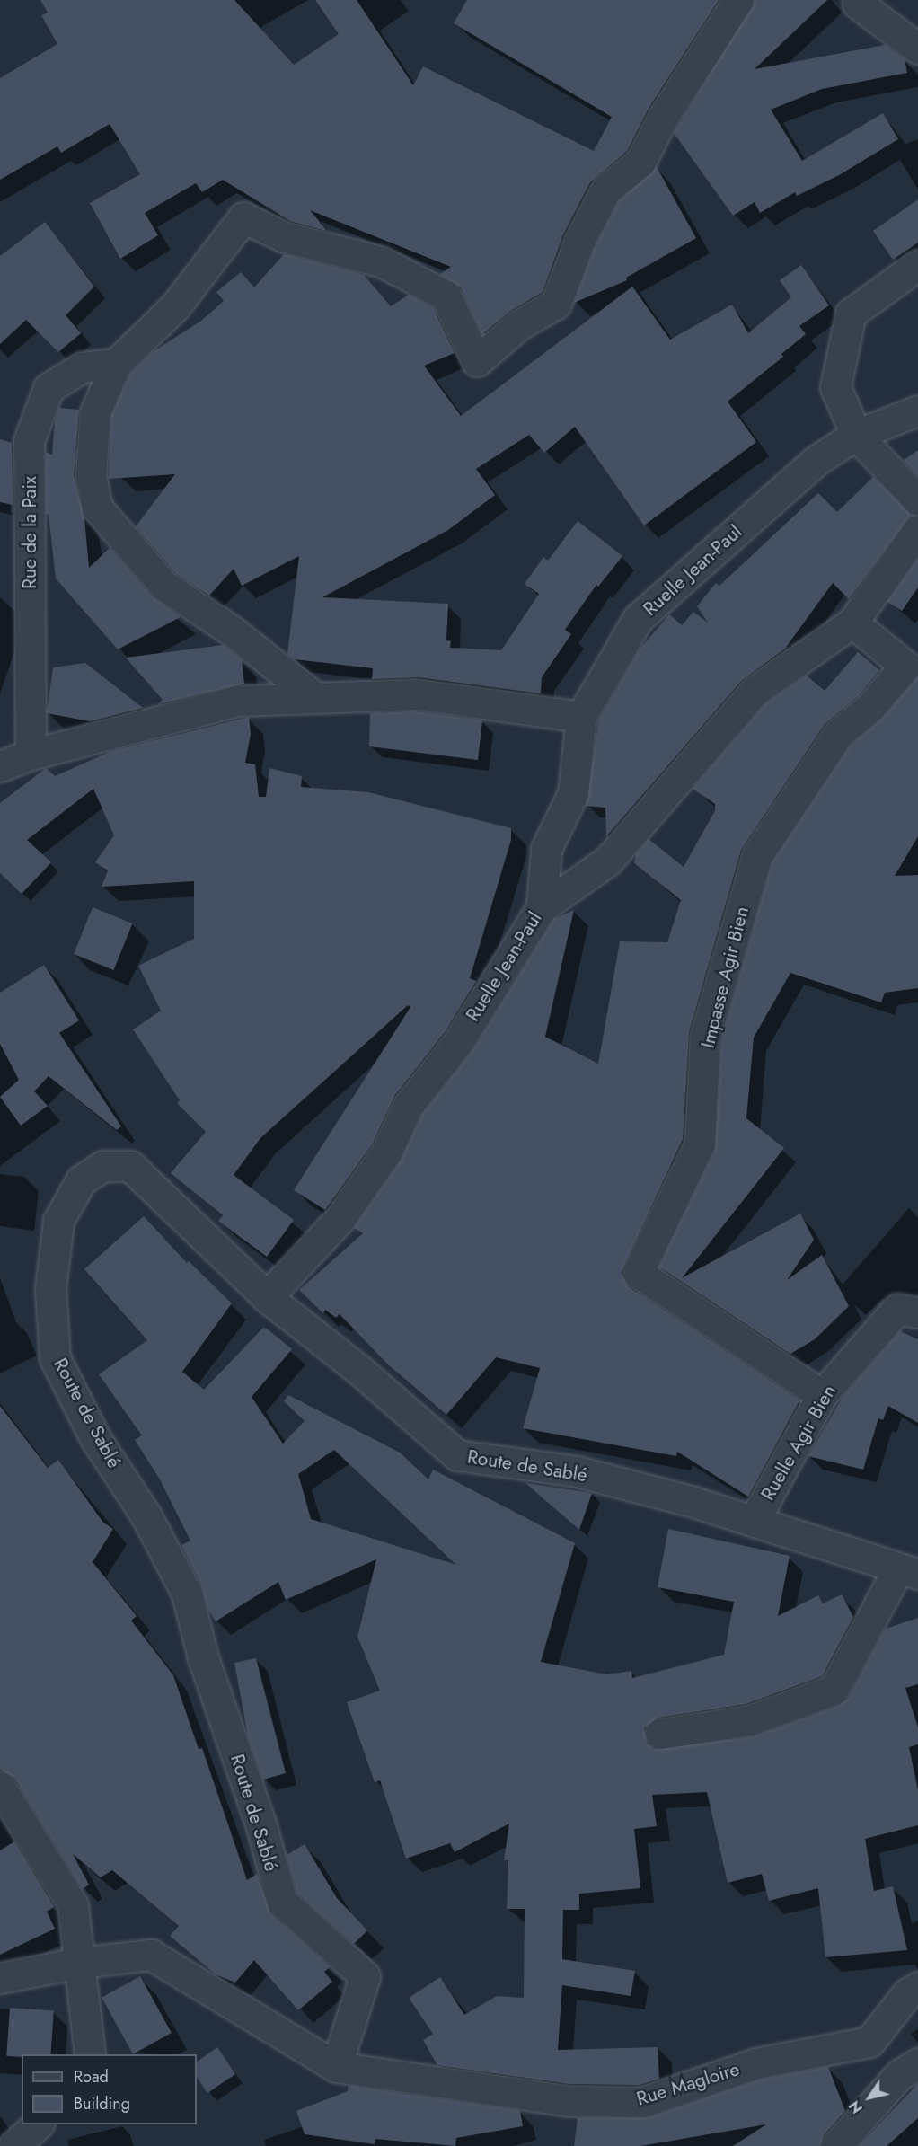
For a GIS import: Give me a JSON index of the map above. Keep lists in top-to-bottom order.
{
  "streets": {
    "street": [
      "Rue de la Paix",
      "Ruelle Jean-Paul",
      "Impasse Agir Bien",
      "Route de Sablé",
      "Ruelle Agir Bien",
      "Rue Magloire"
    ]
  },
  "crossings": [
    ["Ruelle Jean-Paul", "Route de Sablé"],
    ["Impasse Agir Bien", "Ruelle Agir Bien"],
    ["Route de Sablé", "Ruelle Agir Bien"],
    ["Route de Sablé", "Rue Magloire"]
  ],
  "legend": ["Road", "Building"],
  "north": "bottom left"
}
